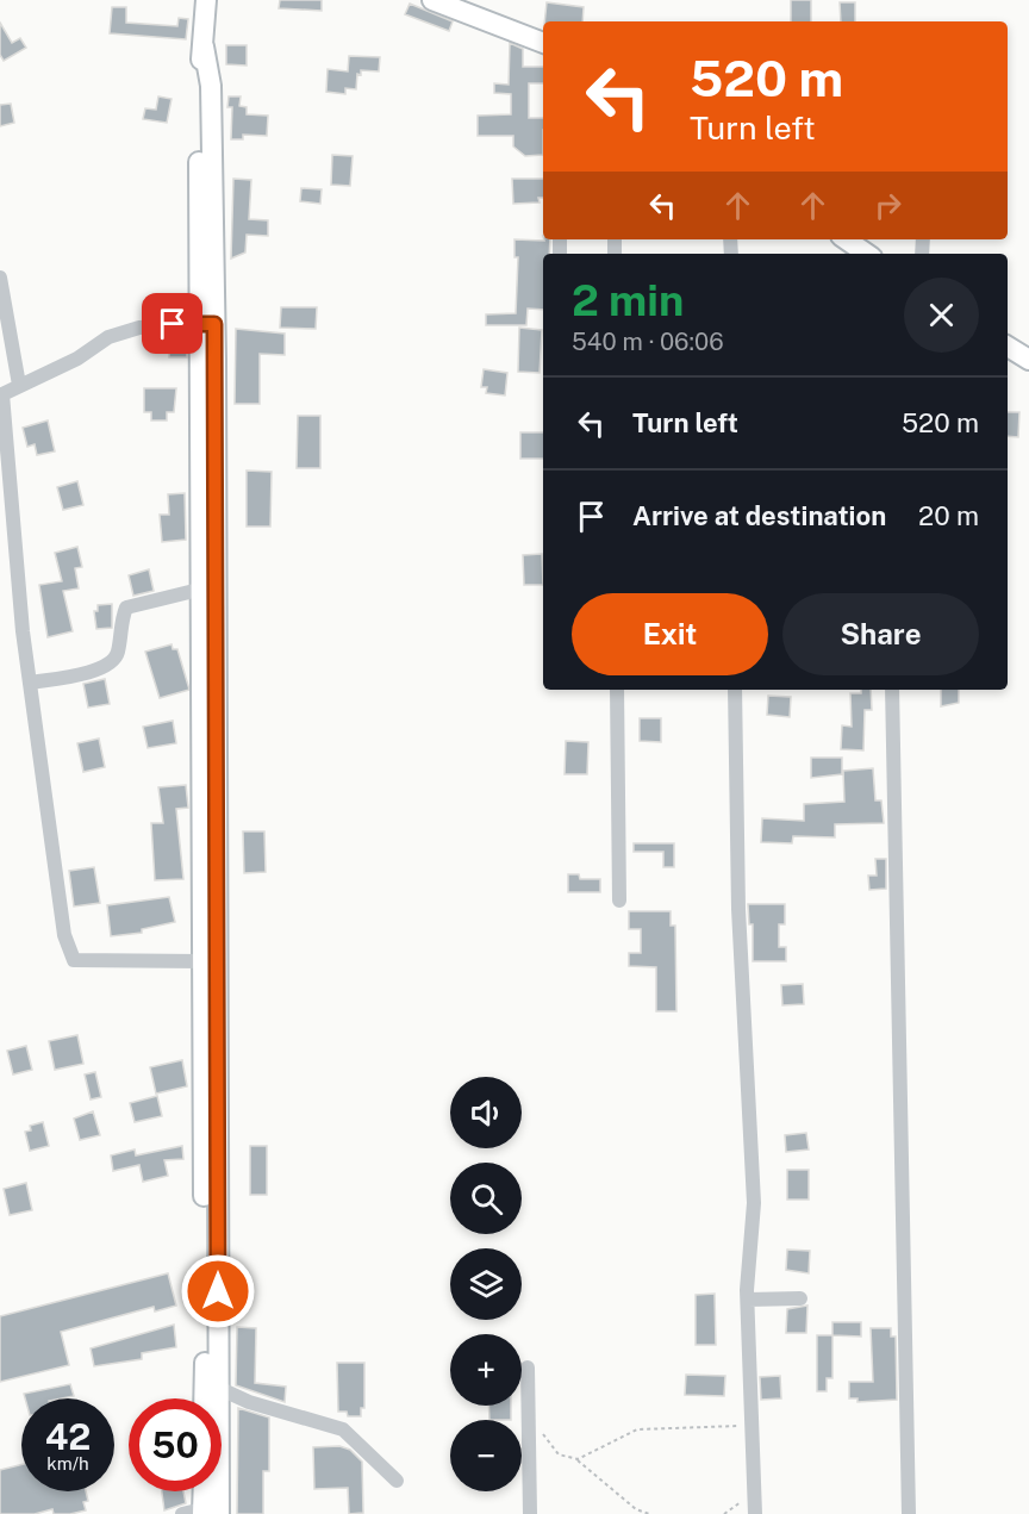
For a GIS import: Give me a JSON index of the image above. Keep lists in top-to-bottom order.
{
  "page": {
    "turn": ["520 m", "Turn left"],
    "heading": ["2 min", "540 m · 06:06"],
    "list": [
      {
        "name": "Turn left",
        "value": "520 m"
      },
      {
        "name": "Arrive at destination",
        "value": "20 m"
      }
    ],
    "buttons": ["Exit", "Share"],
    "map_buttons": ["+", "−"],
    "speed": "42 km/h",
    "limit": "50"
  }
}
